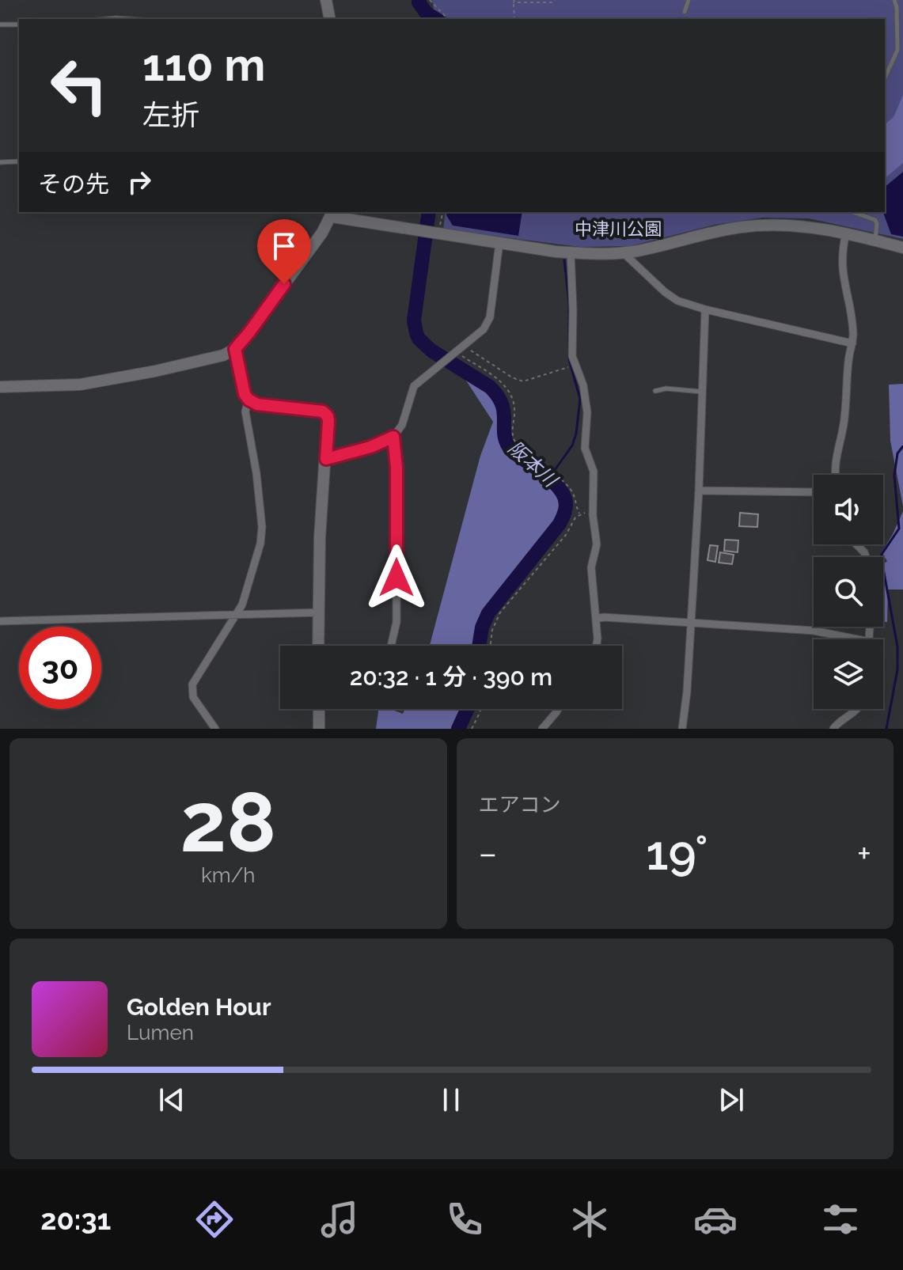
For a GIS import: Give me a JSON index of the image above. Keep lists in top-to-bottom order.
{
  "water": ["阪本川"],
  "parks": ["中津川公園"],
  "page": {
    "turn": ["110 m", "左折"],
    "then": "その先",
    "limit": "30",
    "trip": "20:32 · 1 分 · 390 m",
    "tile": [
      ["28", "km/h"],
      "エアコン"
    ],
    "heat": ["−", "19°", "+"],
    "song": ["Golden Hour", "Lumen"],
    "tabs": "20:31"
  }
}
